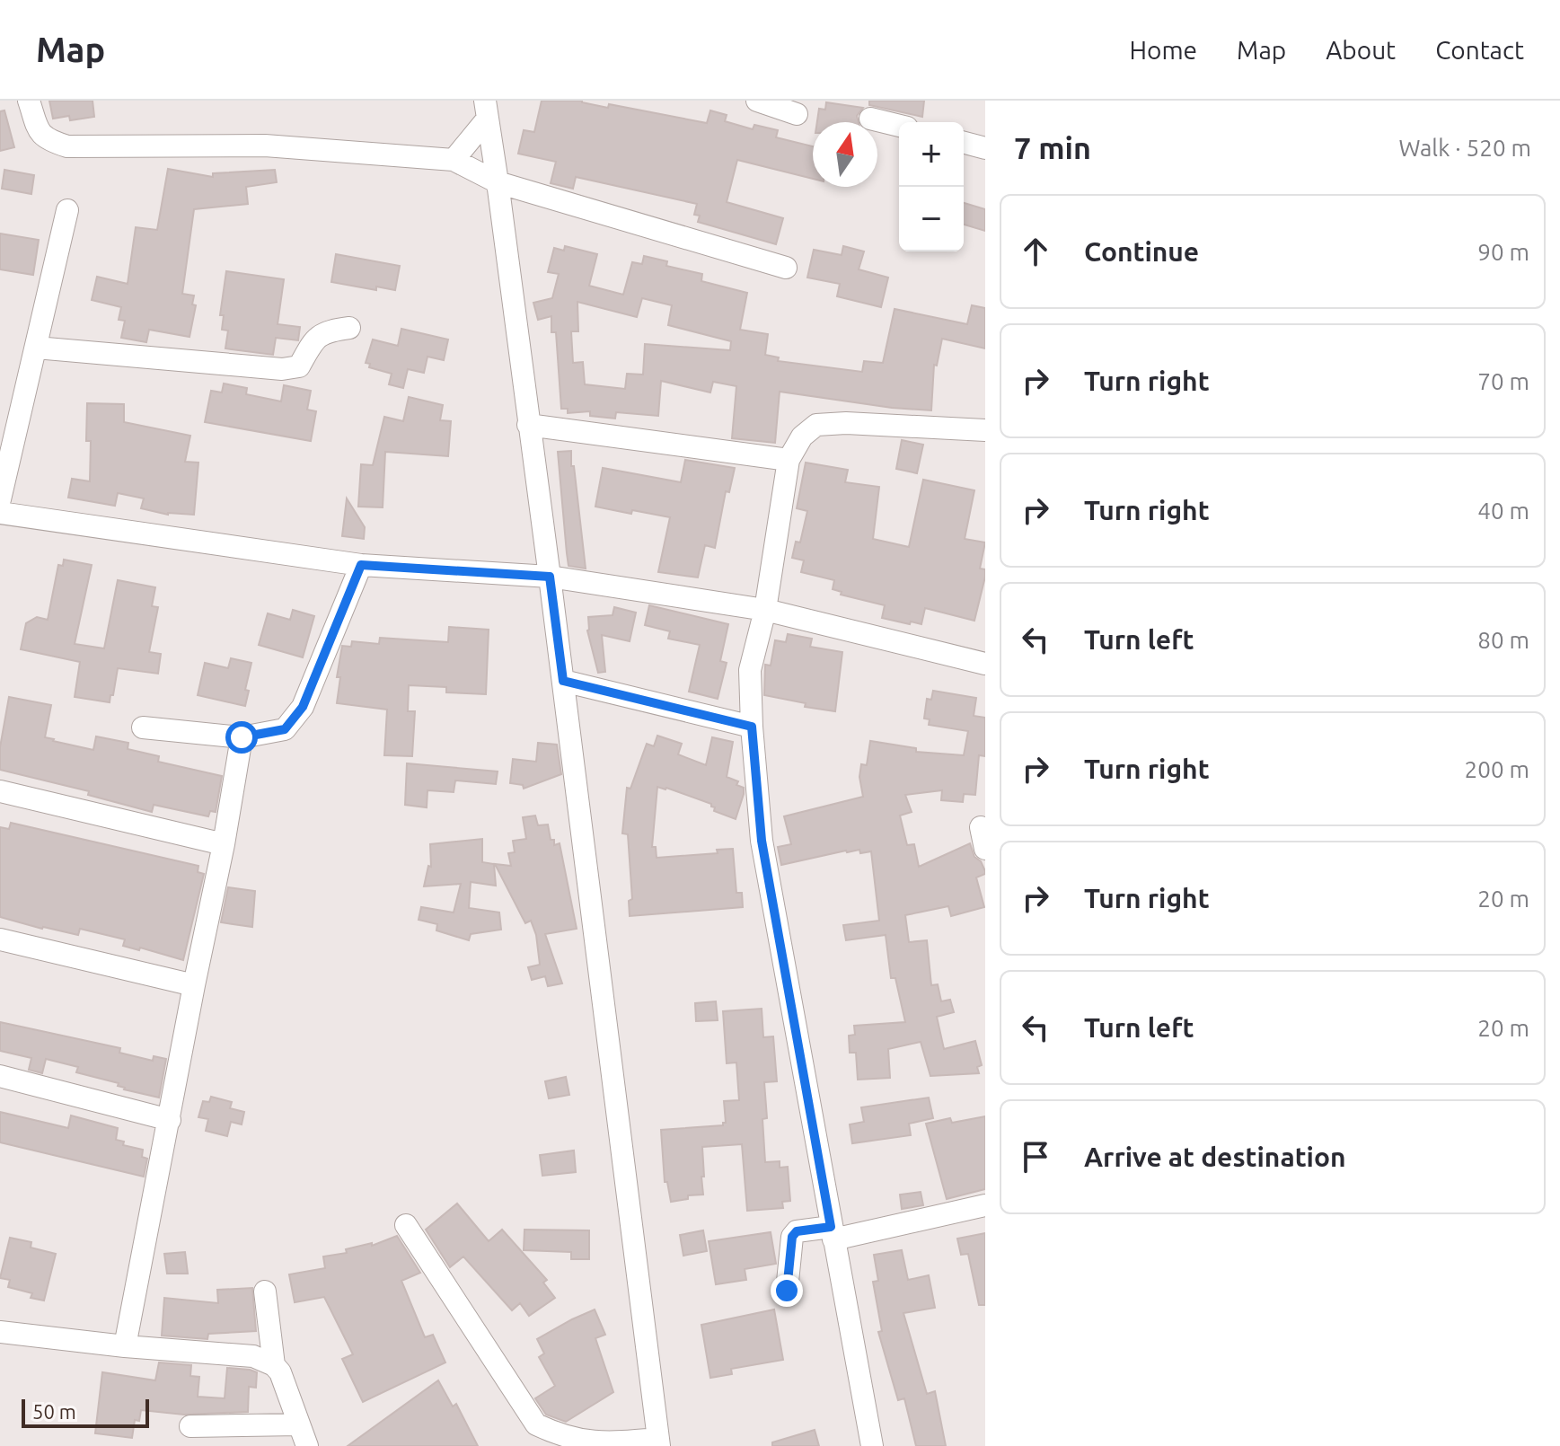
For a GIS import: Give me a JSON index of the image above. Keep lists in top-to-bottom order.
{
  "scale_bar": "50 m",
  "north": "top",
  "page": {
    "header": "Map",
    "nav": [
      "Home",
      "Map",
      "About",
      "Contact"
    ],
    "heading": ["7 min", "Walk · 520 m"],
    "map_buttons": ["+", "−"],
    "list": [
      ["Continue", "90 m"],
      ["Turn right", "70 m"],
      ["Turn right", "40 m"],
      ["Turn left", "80 m"],
      ["Turn right", "200 m"],
      ["Turn right", "20 m"],
      ["Turn left", "20 m"],
      "Arrive at destination"
    ],
    "scale": "50 m"
  }
}
